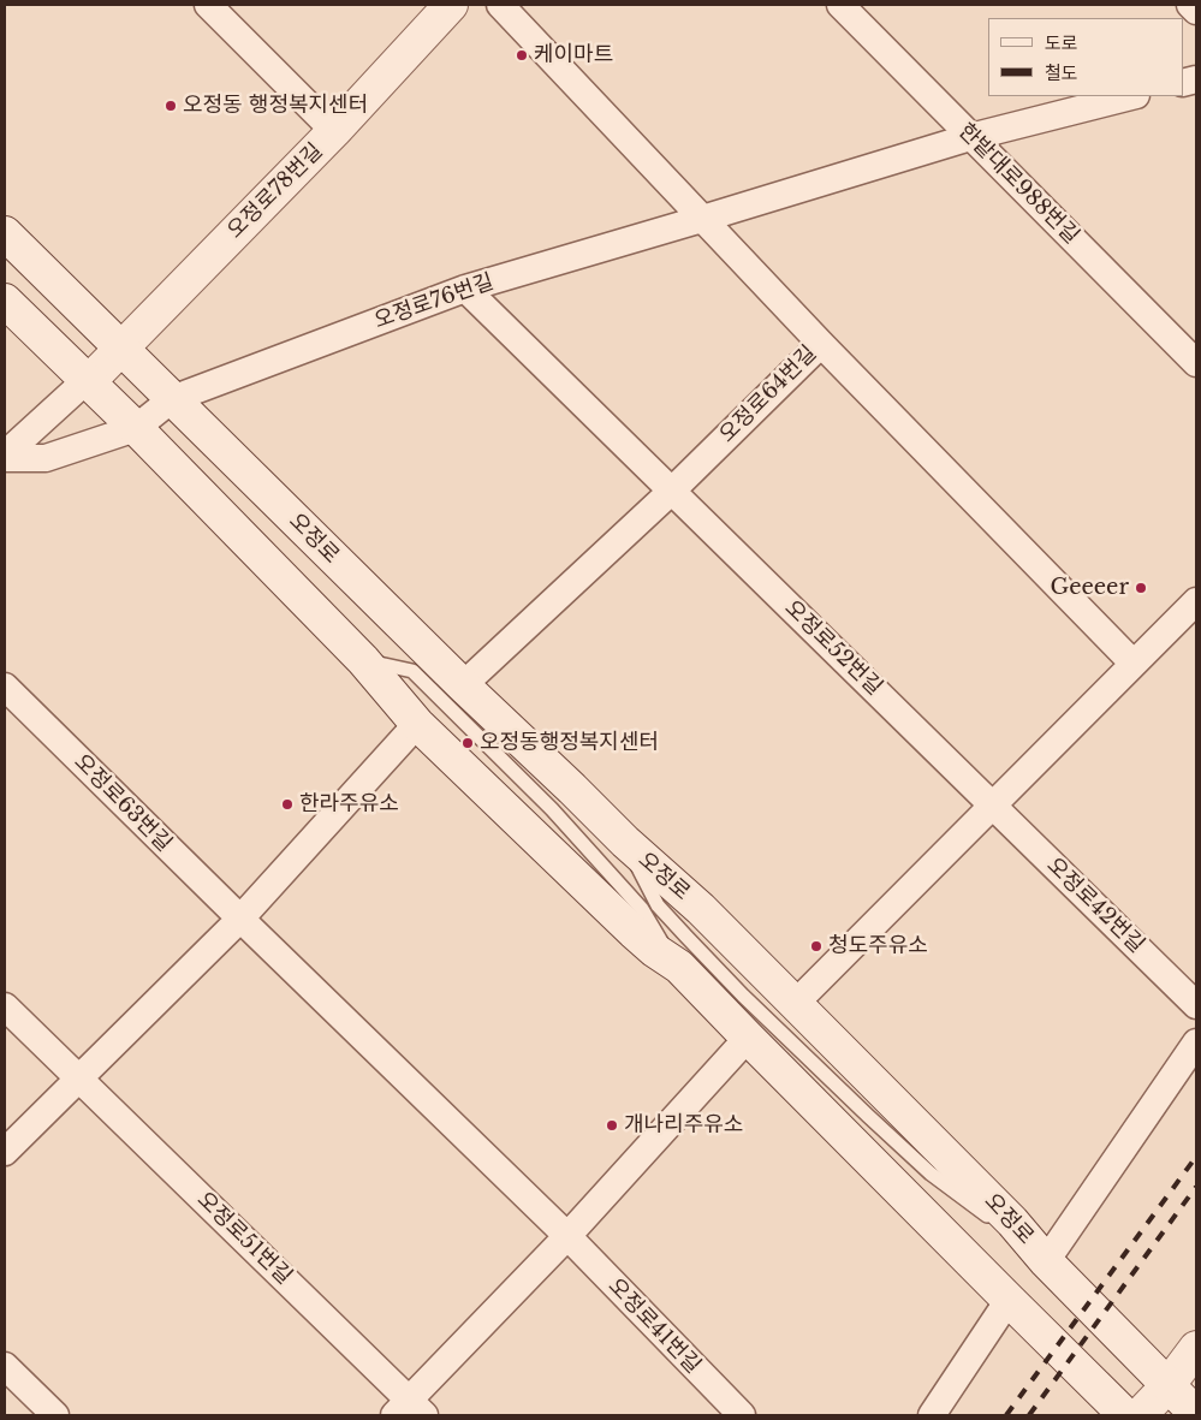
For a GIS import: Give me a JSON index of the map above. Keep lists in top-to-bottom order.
{
  "streets": {
    "main road": ["오정로78번길", "오정로"],
    "street": [
      "한밭대로988번길",
      "오정로76번길",
      "오정로64번길",
      "오정로52번길",
      "오정로63번길",
      "오정로42번길",
      "오정로51번길",
      "오정로41번길"
    ]
  },
  "crossings": [
    ["한밭대로988번길", "오정로76번길"],
    ["오정로78번길", "오정로"],
    ["오정로76번길", "오정로64번길"],
    ["오정로76번길", "오정로"],
    ["오정로64번길", "오정로"],
    ["오정로64번길", "오정로52번길"],
    ["오정로52번길", "오정로42번길"],
    ["오정로51번길", "오정로41번길"]
  ],
  "places": [
    "케이마트",
    "오정동 행정복지센터",
    "Geeeer",
    "오정동행정복지센터",
    "한라주유소",
    "청도주유소",
    "개나리주유소"
  ],
  "legend": ["도로", "철도"]
}
